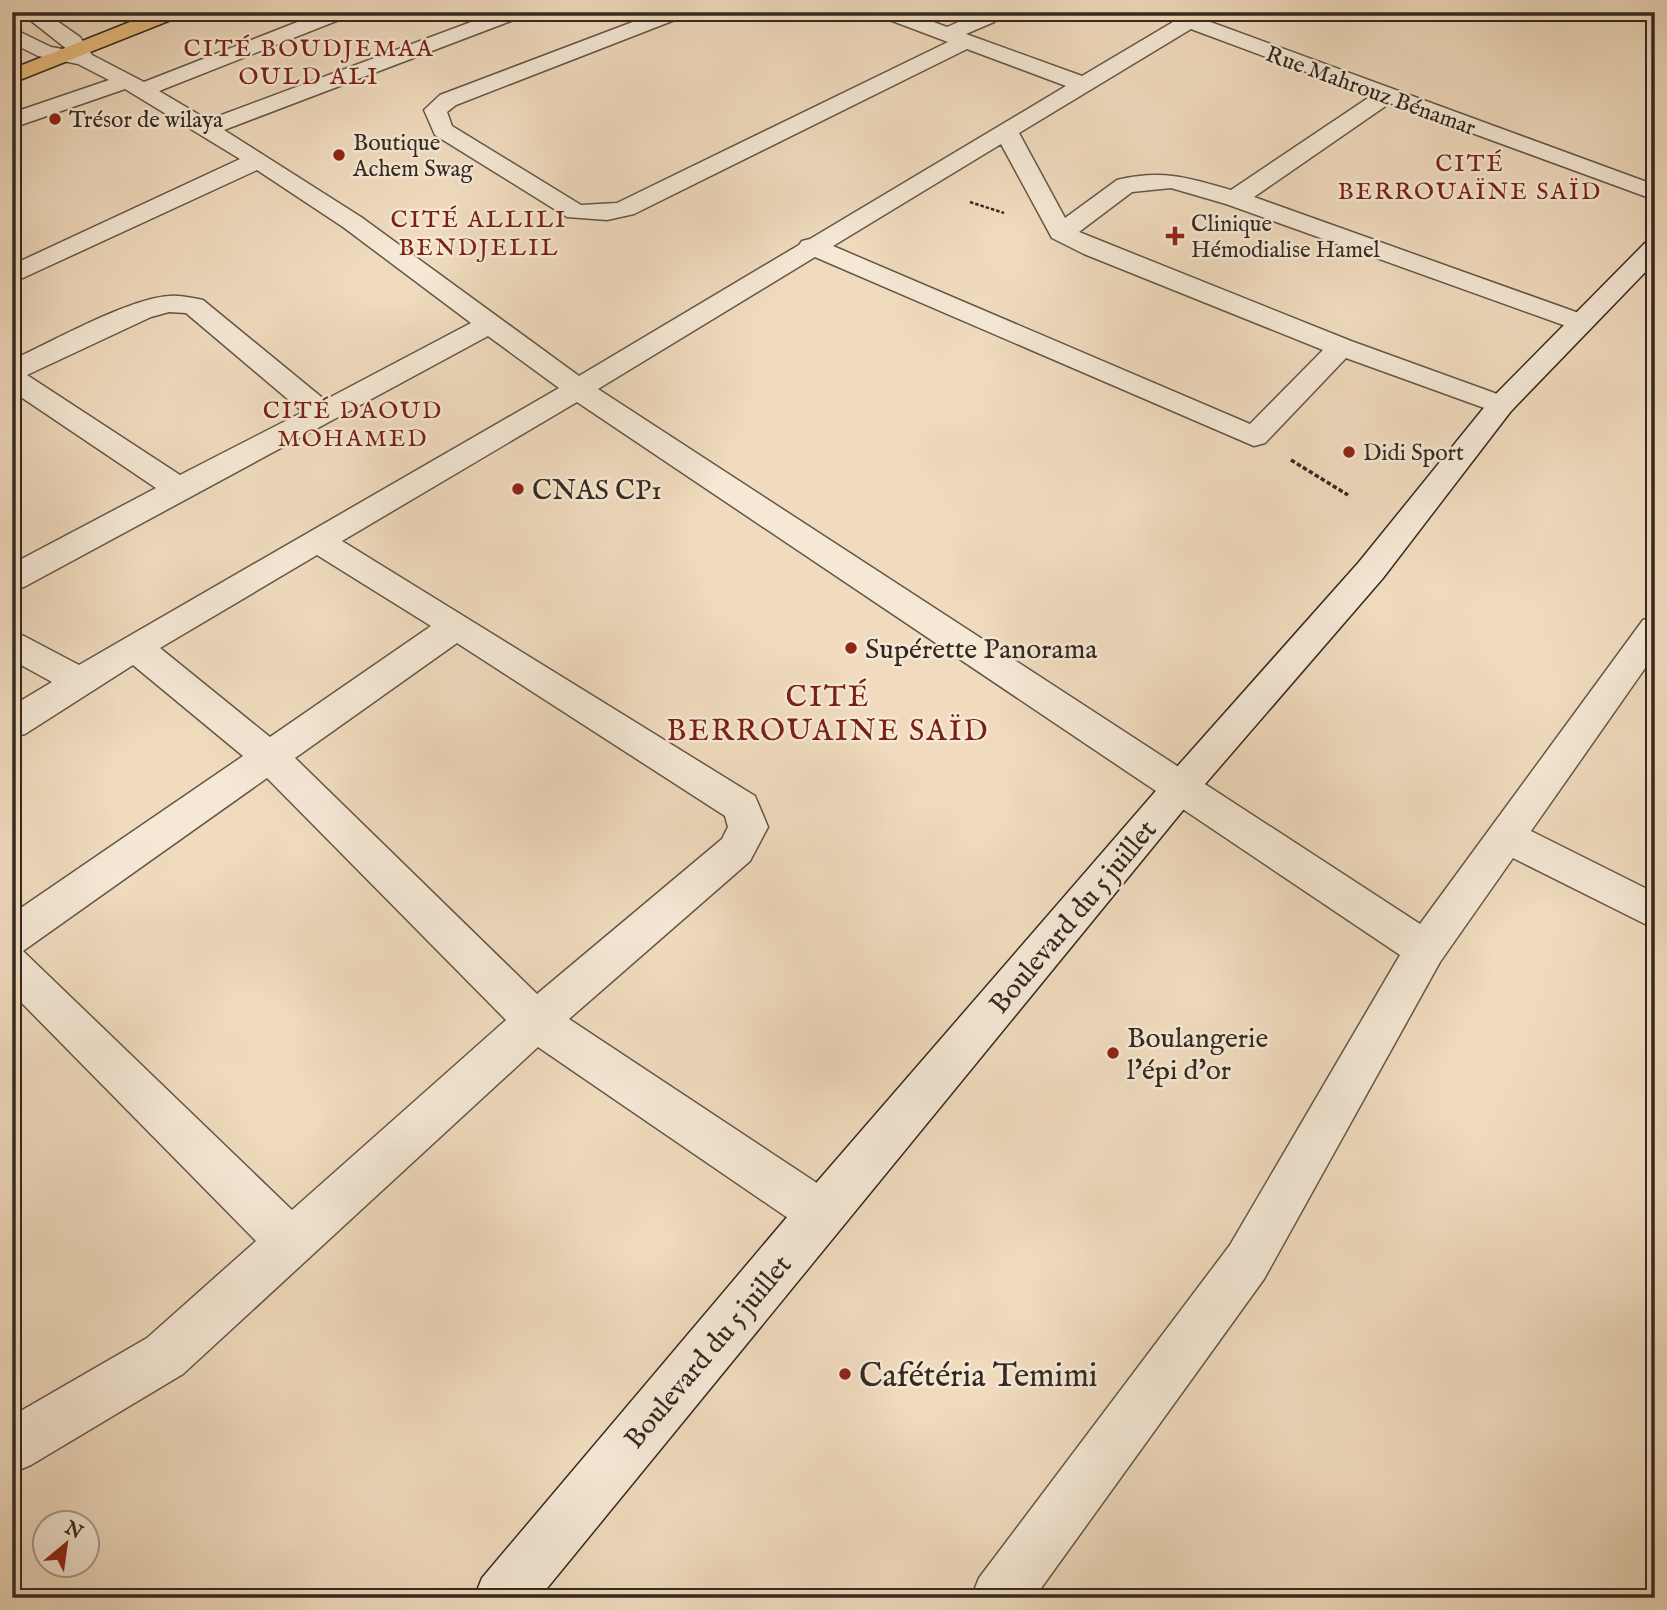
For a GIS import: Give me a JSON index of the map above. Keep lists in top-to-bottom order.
{
  "streets": {
    "street": ["Rue Mahrouz Bénamar", "Boulevard du 5 juillet"]
  },
  "districts": [
    "CITÉ BOUDJEMAA OULD ALI",
    "CITÉ BERROUAÏNE SAÏD",
    "CITÉ ALLILI BENDJELIL",
    "CITÉ DAOUD MOHAMED",
    "CITÉ BERROUAINE SAÏD"
  ],
  "places": {
    "other": [
      "Trésor de wilaya",
      "Boutique Achem Swag",
      "Didi Sport",
      "CNAS CP1",
      "Supérette Panorama",
      "Boulangerie l'épi d'or",
      "Cafétéria Temimi"
    ],
    "health": ["Clinique Hémodialise Hamel"]
  },
  "north": "top right"
}
